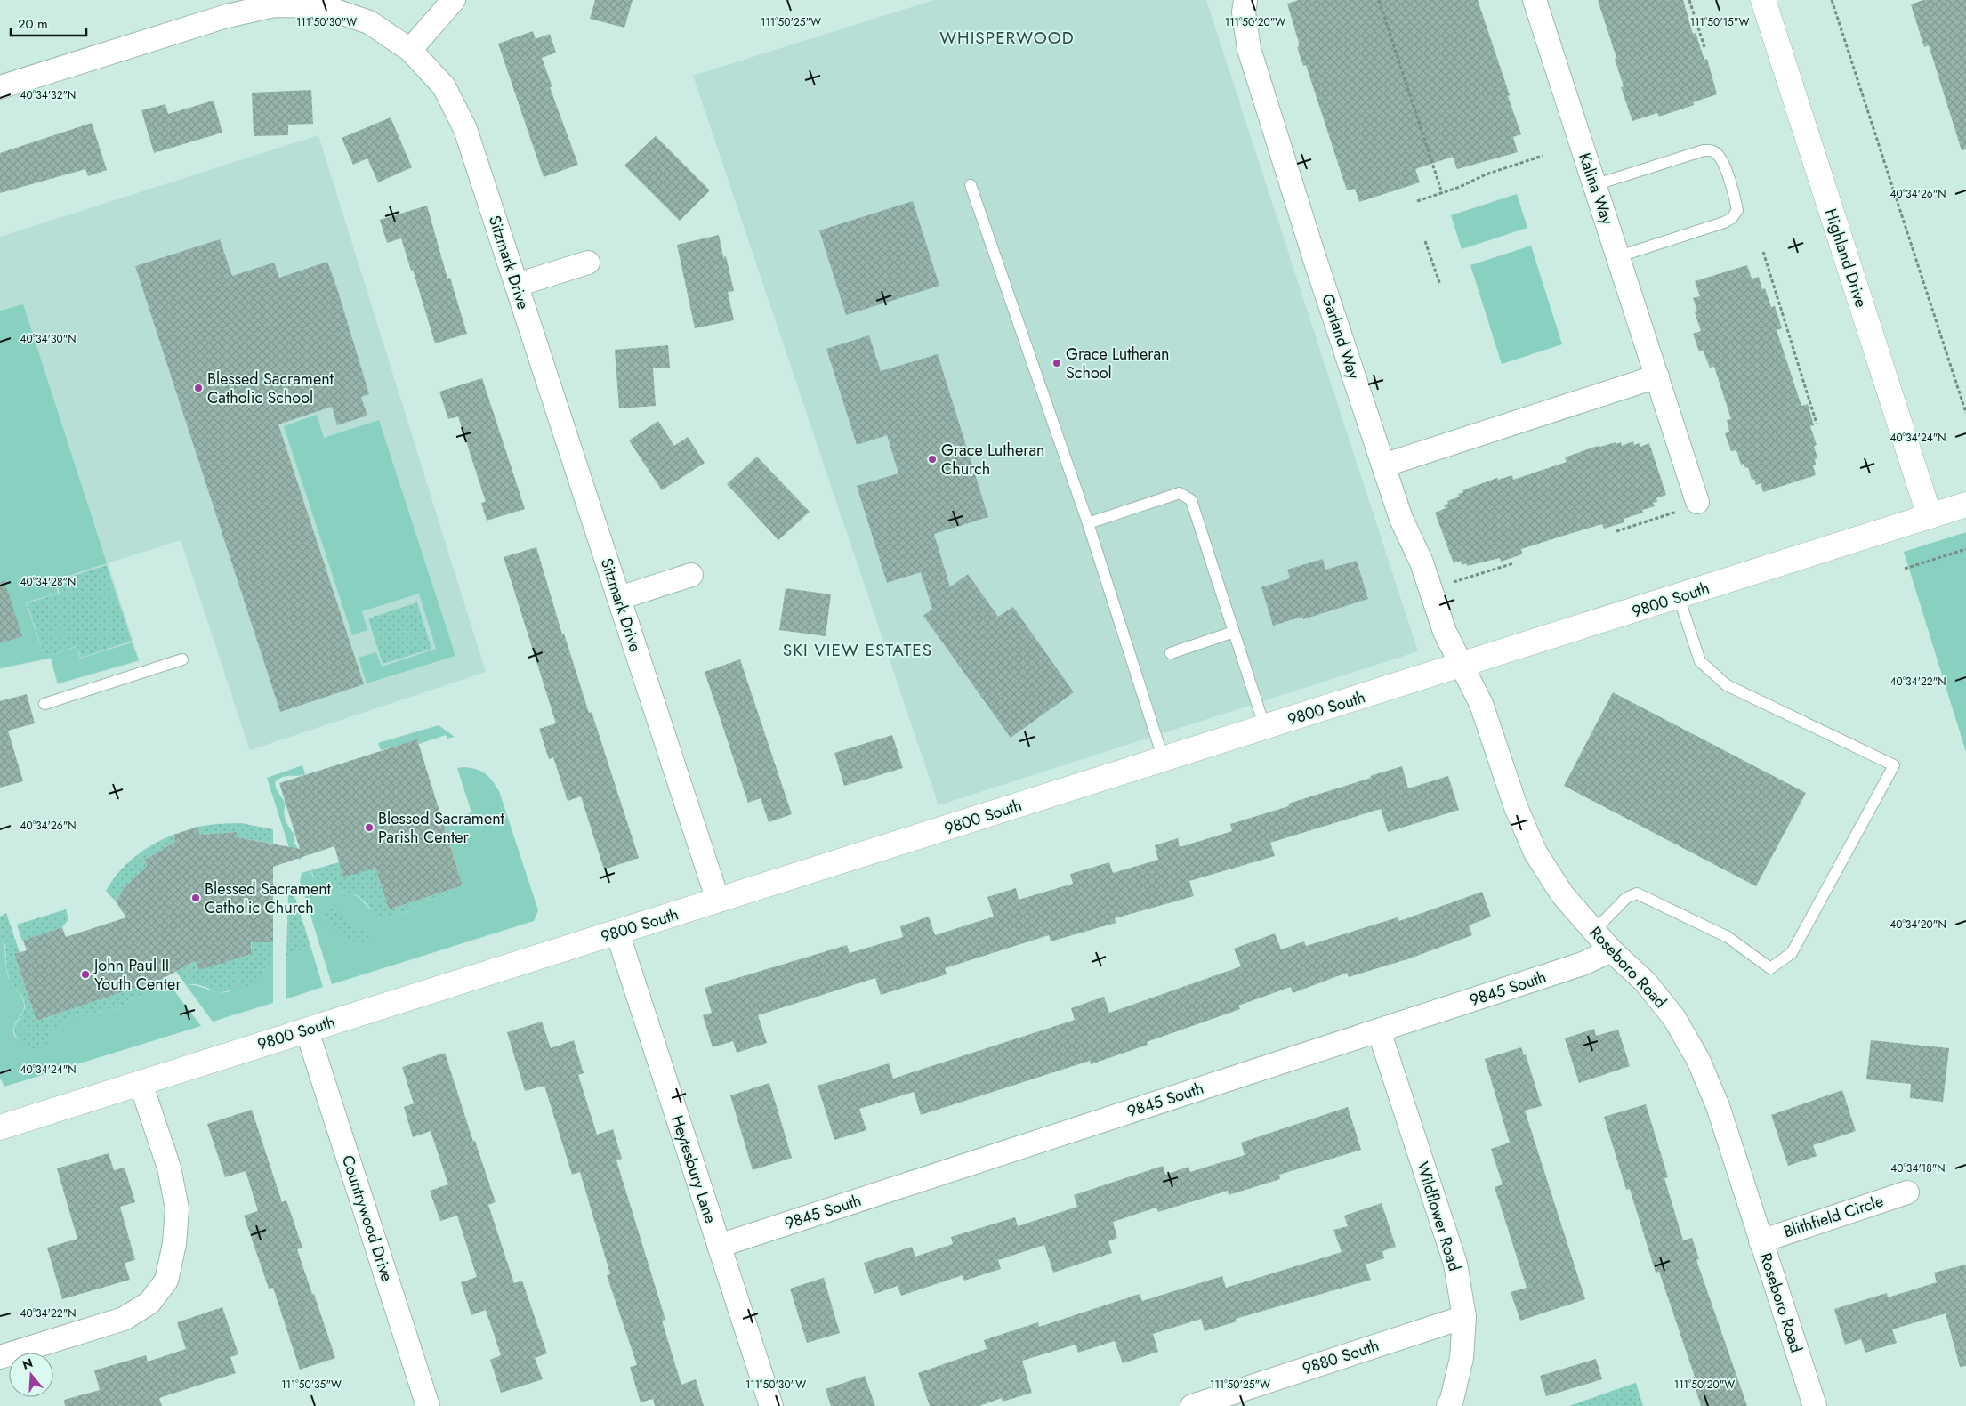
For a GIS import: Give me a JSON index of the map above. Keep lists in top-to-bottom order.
{
  "streets": {
    "street": [
      "Kalina Way",
      "Highland Drive",
      "Sitzmark Drive",
      "Garland Way",
      "9800 South",
      "Roseboro Road",
      "9845 South",
      "Heytesbury Lane",
      "Wildflower Road",
      "Blithfield Circle",
      "Countrywood Drive",
      "9880 South"
    ]
  },
  "crossings": [
    ["Highland Drive", "9800 South"],
    ["Sitzmark Drive", "9800 South"],
    ["Garland Way", "9800 South"],
    ["Garland Way", "Roseboro Road"],
    ["9800 South", "Roseboro Road"],
    ["9800 South", "Heytesbury Lane"],
    ["9800 South", "Countrywood Drive"],
    ["Roseboro Road", "9845 South"],
    ["Roseboro Road", "Blithfield Circle"],
    ["9845 South", "Heytesbury Lane"],
    ["9845 South", "Wildflower Road"],
    ["Wildflower Road", "9880 South"]
  ],
  "districts": ["WHISPERWOOD", "SKI VIEW ESTATES"],
  "places": [
    "Grace Lutheran School",
    "Blessed Sacrament Catholic School",
    "Grace Lutheran Church",
    "Blessed Sacrament Parish Center",
    "Blessed Sacrament Catholic Church",
    "John Paul II Youth Center"
  ],
  "scale_bar": "20 m",
  "north": "top",
  "coordinates": [
    "111°50'30\"W",
    "111°50'25\"W",
    "111°50'20\"W",
    "111°50'15\"W",
    "40°34'32\"N",
    "40°34'26\"N",
    "40°34'30\"N",
    "40°34'24\"N",
    "40°34'28\"N",
    "40°34'22\"N",
    "40°34'20\"N",
    "40°34'18\"N",
    "111°50'35\"W"
  ]
}
